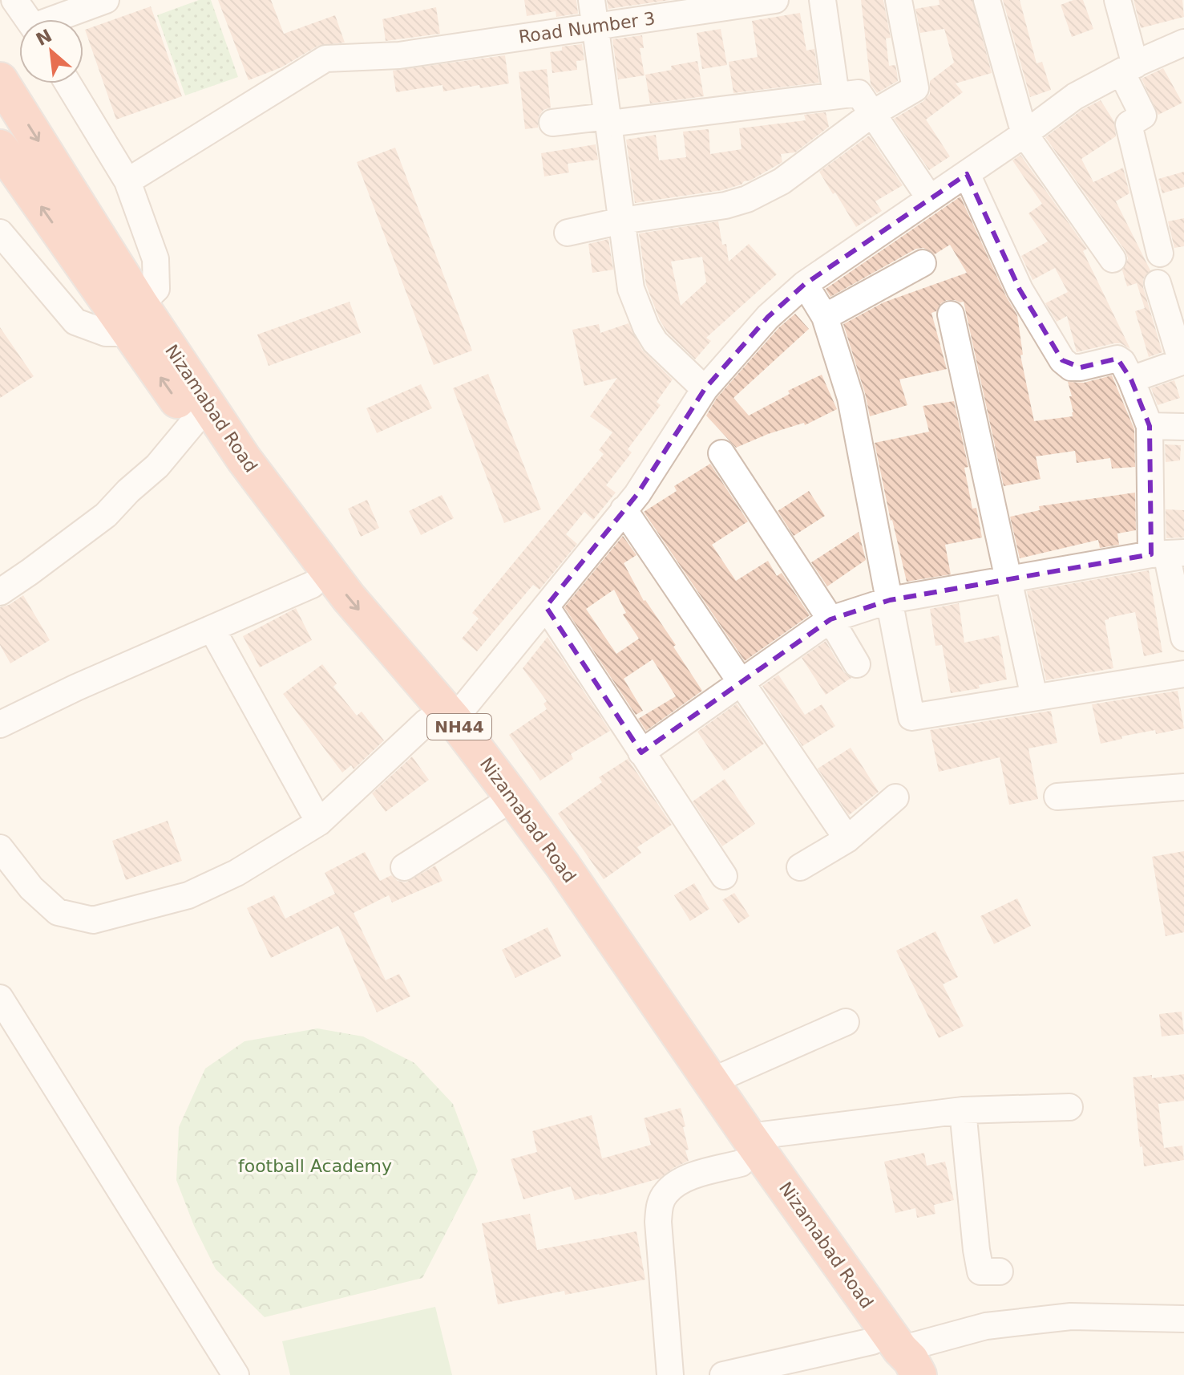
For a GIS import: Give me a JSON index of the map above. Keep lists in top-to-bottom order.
{
  "streets": {
    "highway": ["Nizamabad Road", "NH44"],
    "street": ["Road Number 3"]
  },
  "parks": ["football Academy"],
  "north": "top left"
}
